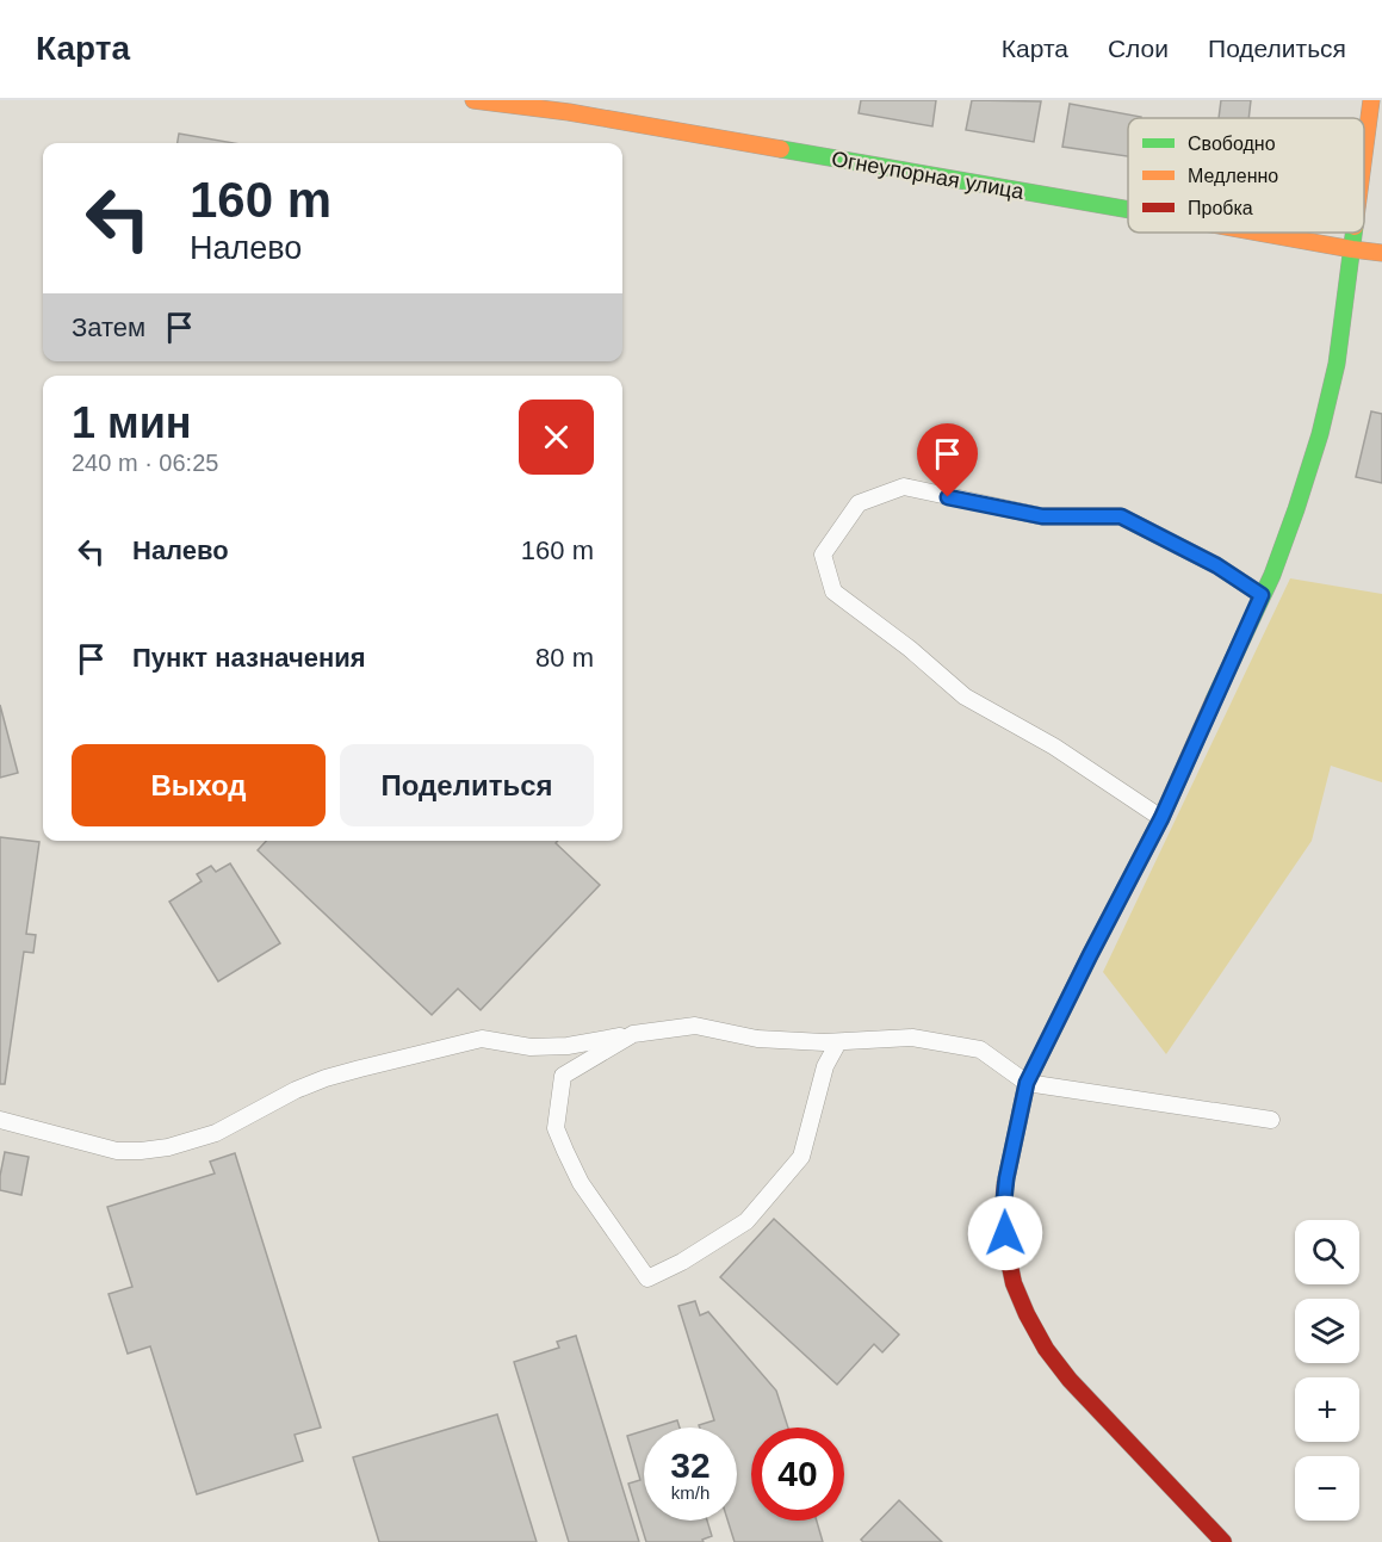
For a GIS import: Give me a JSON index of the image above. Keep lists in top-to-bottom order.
{
  "streets": {
    "street": ["Огнеупорная улица"]
  },
  "legend": ["Свободно", "Медленно", "Пробка"],
  "page": {
    "header": "Карта",
    "nav": ["Карта", "Слои", "Поделиться"],
    "turn": ["160 m", "Налево"],
    "then": "Затем",
    "heading": ["1 мин", "240 m · 06:25"],
    "list": [
      {
        "name": "Налево",
        "value": "160 m"
      },
      {
        "name": "Пункт назначения",
        "value": "80 m"
      }
    ],
    "buttons": ["Выход", "Поделиться"],
    "map_buttons": ["+", "−"],
    "speed": "32 km/h",
    "limit": "40"
  }
}
